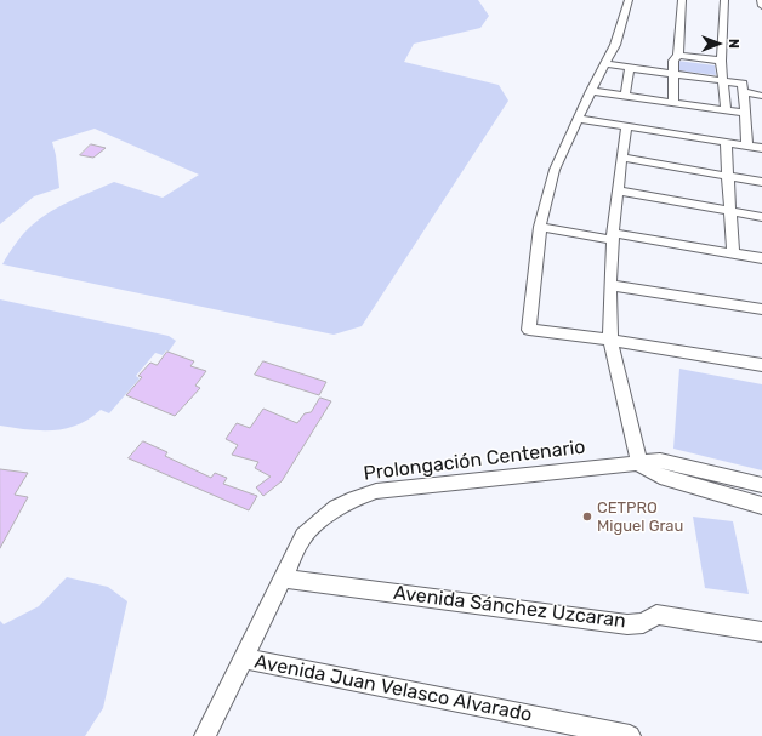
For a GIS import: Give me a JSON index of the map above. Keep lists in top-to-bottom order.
{
  "streets": {
    "street": ["Prolongación Centenario", "Avenida Sánchez Uzcaran", "Avenida Juan Velasco Alvarado"]
  },
  "crossings": [
    ["Prolongación Centenario", "Avenida Sánchez Uzcaran"],
    ["Prolongación Centenario", "Avenida Juan Velasco Alvarado"]
  ],
  "places": ["CETPRO Miguel Grau"],
  "north": "right"
}
